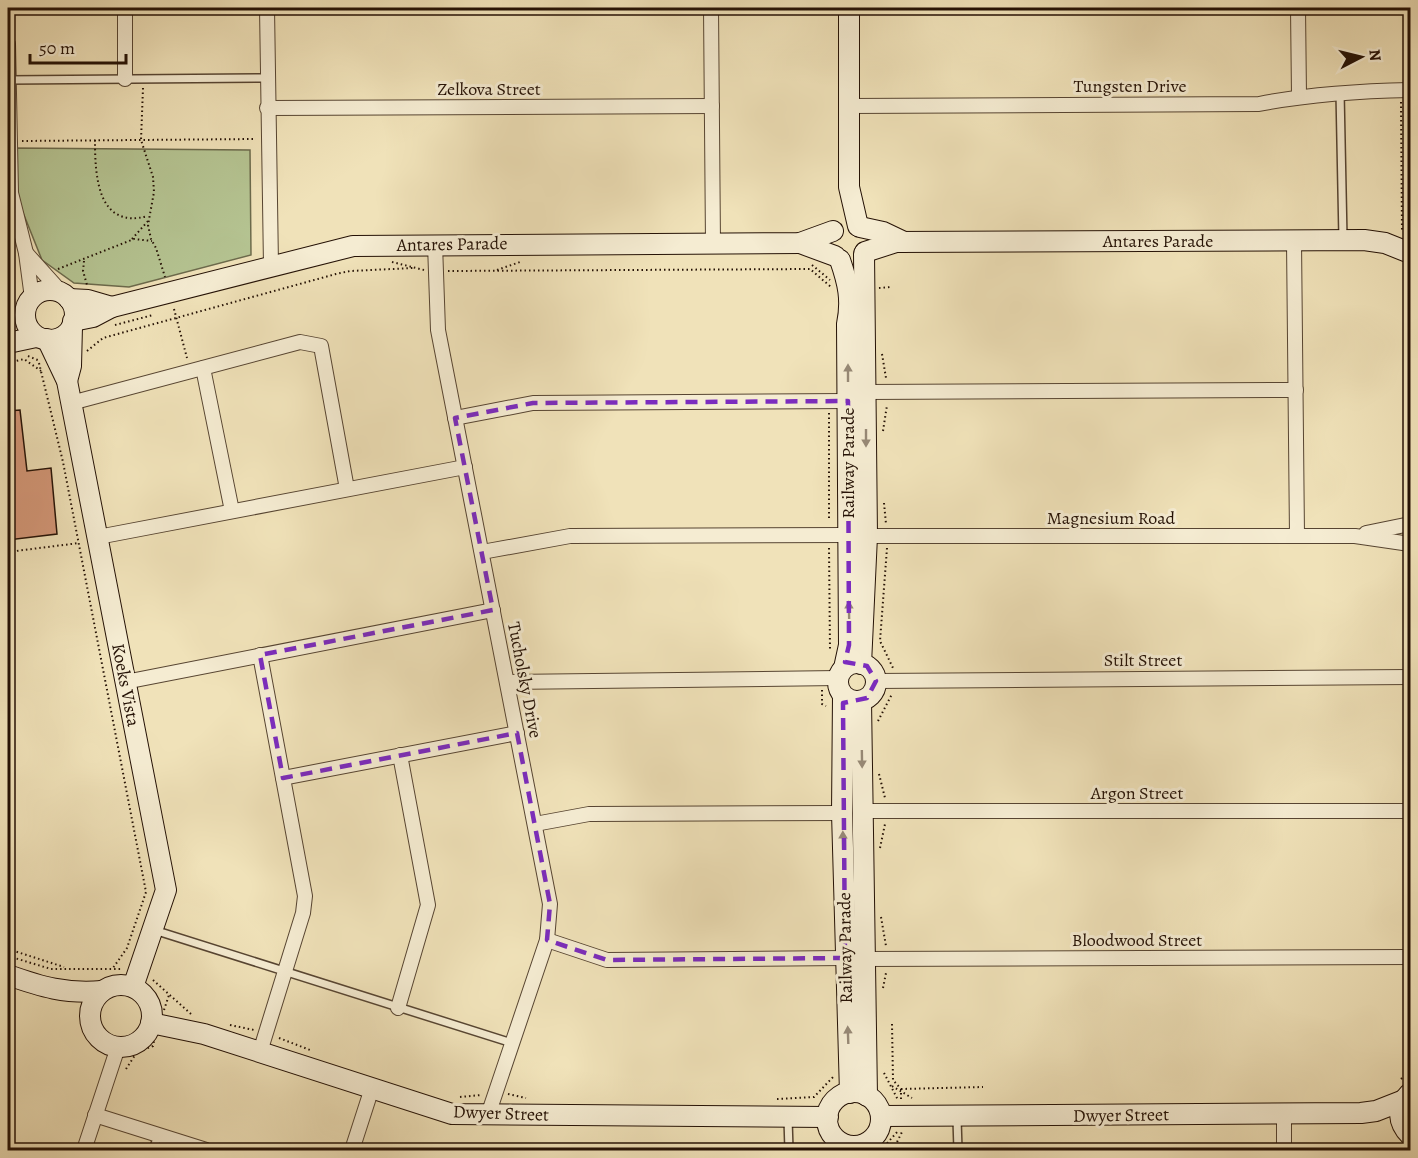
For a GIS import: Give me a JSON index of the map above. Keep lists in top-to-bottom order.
{
  "streets": {
    "street": [
      "Tungsten Drive",
      "Zelkova Street",
      "Antares Parade",
      "Railway Parade",
      "Magnesium Road",
      "Stilt Street",
      "Tucholsky Drive",
      "Koeks Vista",
      "Argon Street",
      "Bloodwood Street",
      "Dwyer Street"
    ]
  },
  "crossings": [
    ["Antares Parade", "Railway Parade"],
    ["Antares Parade", "Tucholsky Drive"],
    ["Antares Parade", "Koeks Vista"],
    ["Railway Parade", "Magnesium Road"],
    ["Railway Parade", "Argon Street"],
    ["Railway Parade", "Bloodwood Street"],
    ["Magnesium Road", "Tucholsky Drive"],
    ["Tucholsky Drive", "Bloodwood Street"],
    ["Tucholsky Drive", "Dwyer Street"],
    ["Koeks Vista", "Dwyer Street"]
  ],
  "scale_bar": "50 m",
  "north": "right"
}
